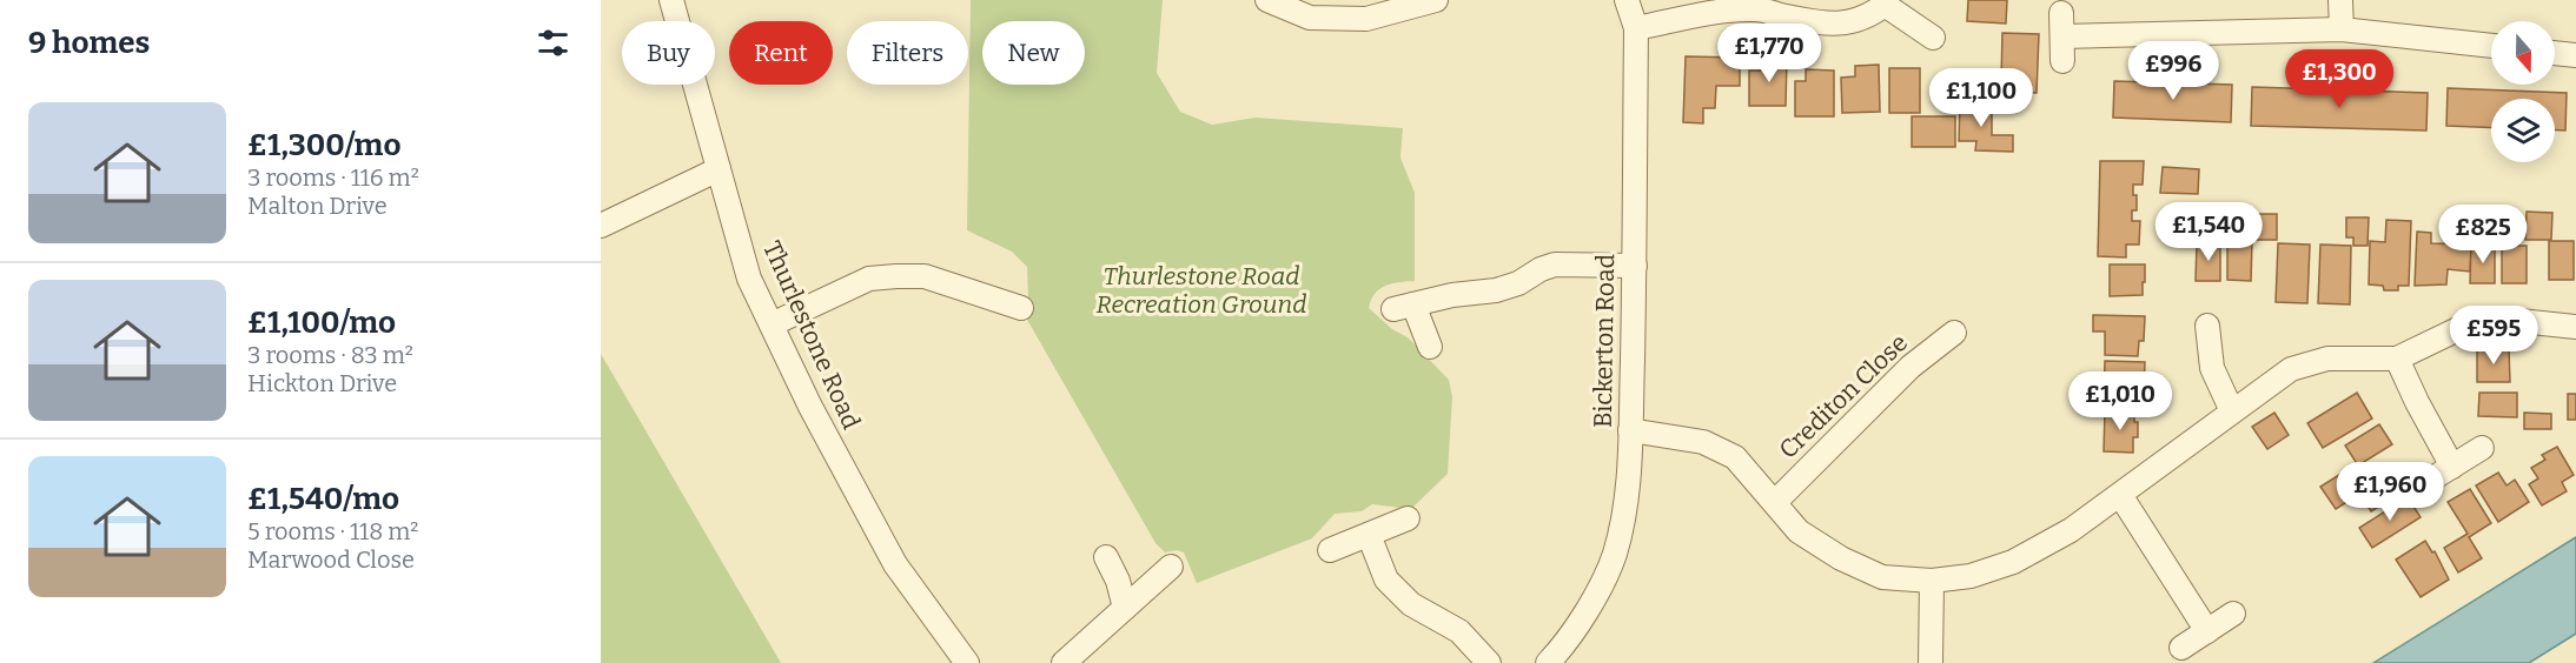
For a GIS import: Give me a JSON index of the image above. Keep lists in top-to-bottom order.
{
  "streets": {
    "street": ["Thurlestone Road", "Bickerton Road", "Crediton Close"]
  },
  "parks": ["Thurlestone Road Recreation Ground"],
  "north": "bottom",
  "page": {
    "heading": "9 homes",
    "chip": [
      "Buy",
      "Rent",
      "Filters",
      "New"
    ],
    "price": [
      "£1,770",
      "£996",
      "£1,300",
      "£1,100",
      "£1,540",
      "£825",
      "£595",
      "£1,010",
      "£1,960"
    ],
    "list": [
      {
        "name": "£1,300/mo",
        "note": "3 rooms · 116 m² · Malton Drive"
      },
      {
        "name": "£1,100/mo",
        "note": "3 rooms · 83 m² · Hickton Drive"
      },
      {
        "name": "£1,540/mo",
        "note": "5 rooms · 118 m² · Marwood Close"
      }
    ]
  }
}
